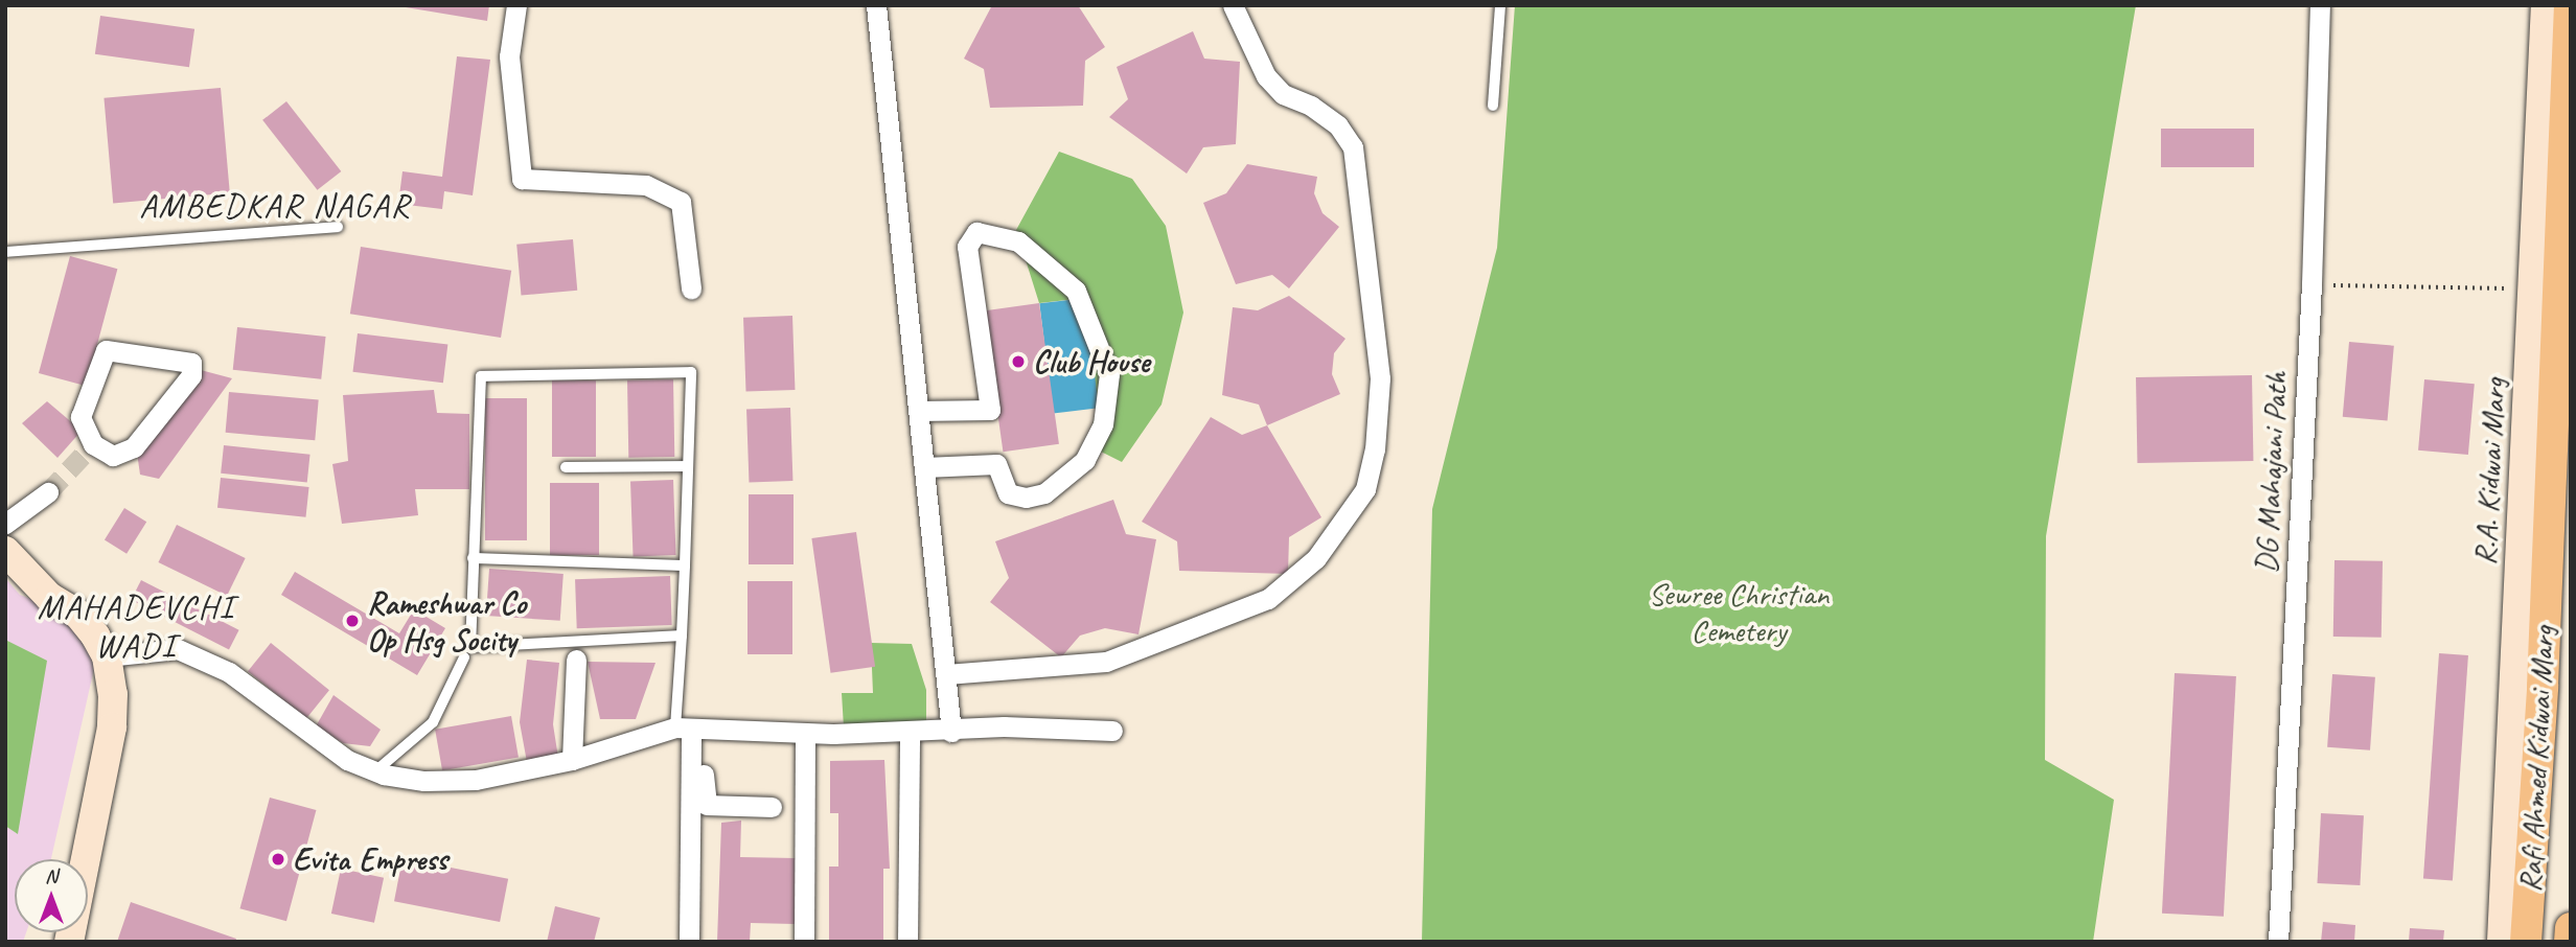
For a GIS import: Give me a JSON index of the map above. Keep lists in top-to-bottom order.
{
  "streets": {
    "main road": ["Rafi Ahmed Kidwai Marg"],
    "street": ["R.A. Kidwai Marg", "DG Mahajani Path"]
  },
  "crossings": [
    ["R.A. Kidwai Marg", "Rafi Ahmed Kidwai Marg"]
  ],
  "districts": ["AMBEDKAR NAGAR", "MAHADEVCHI WADI"],
  "parks": ["Sewree Christian Cemetery"],
  "places": ["Club House", "Rameshwar Co Op Hsg Socity", "Evita Empress"],
  "north": "top"
}
